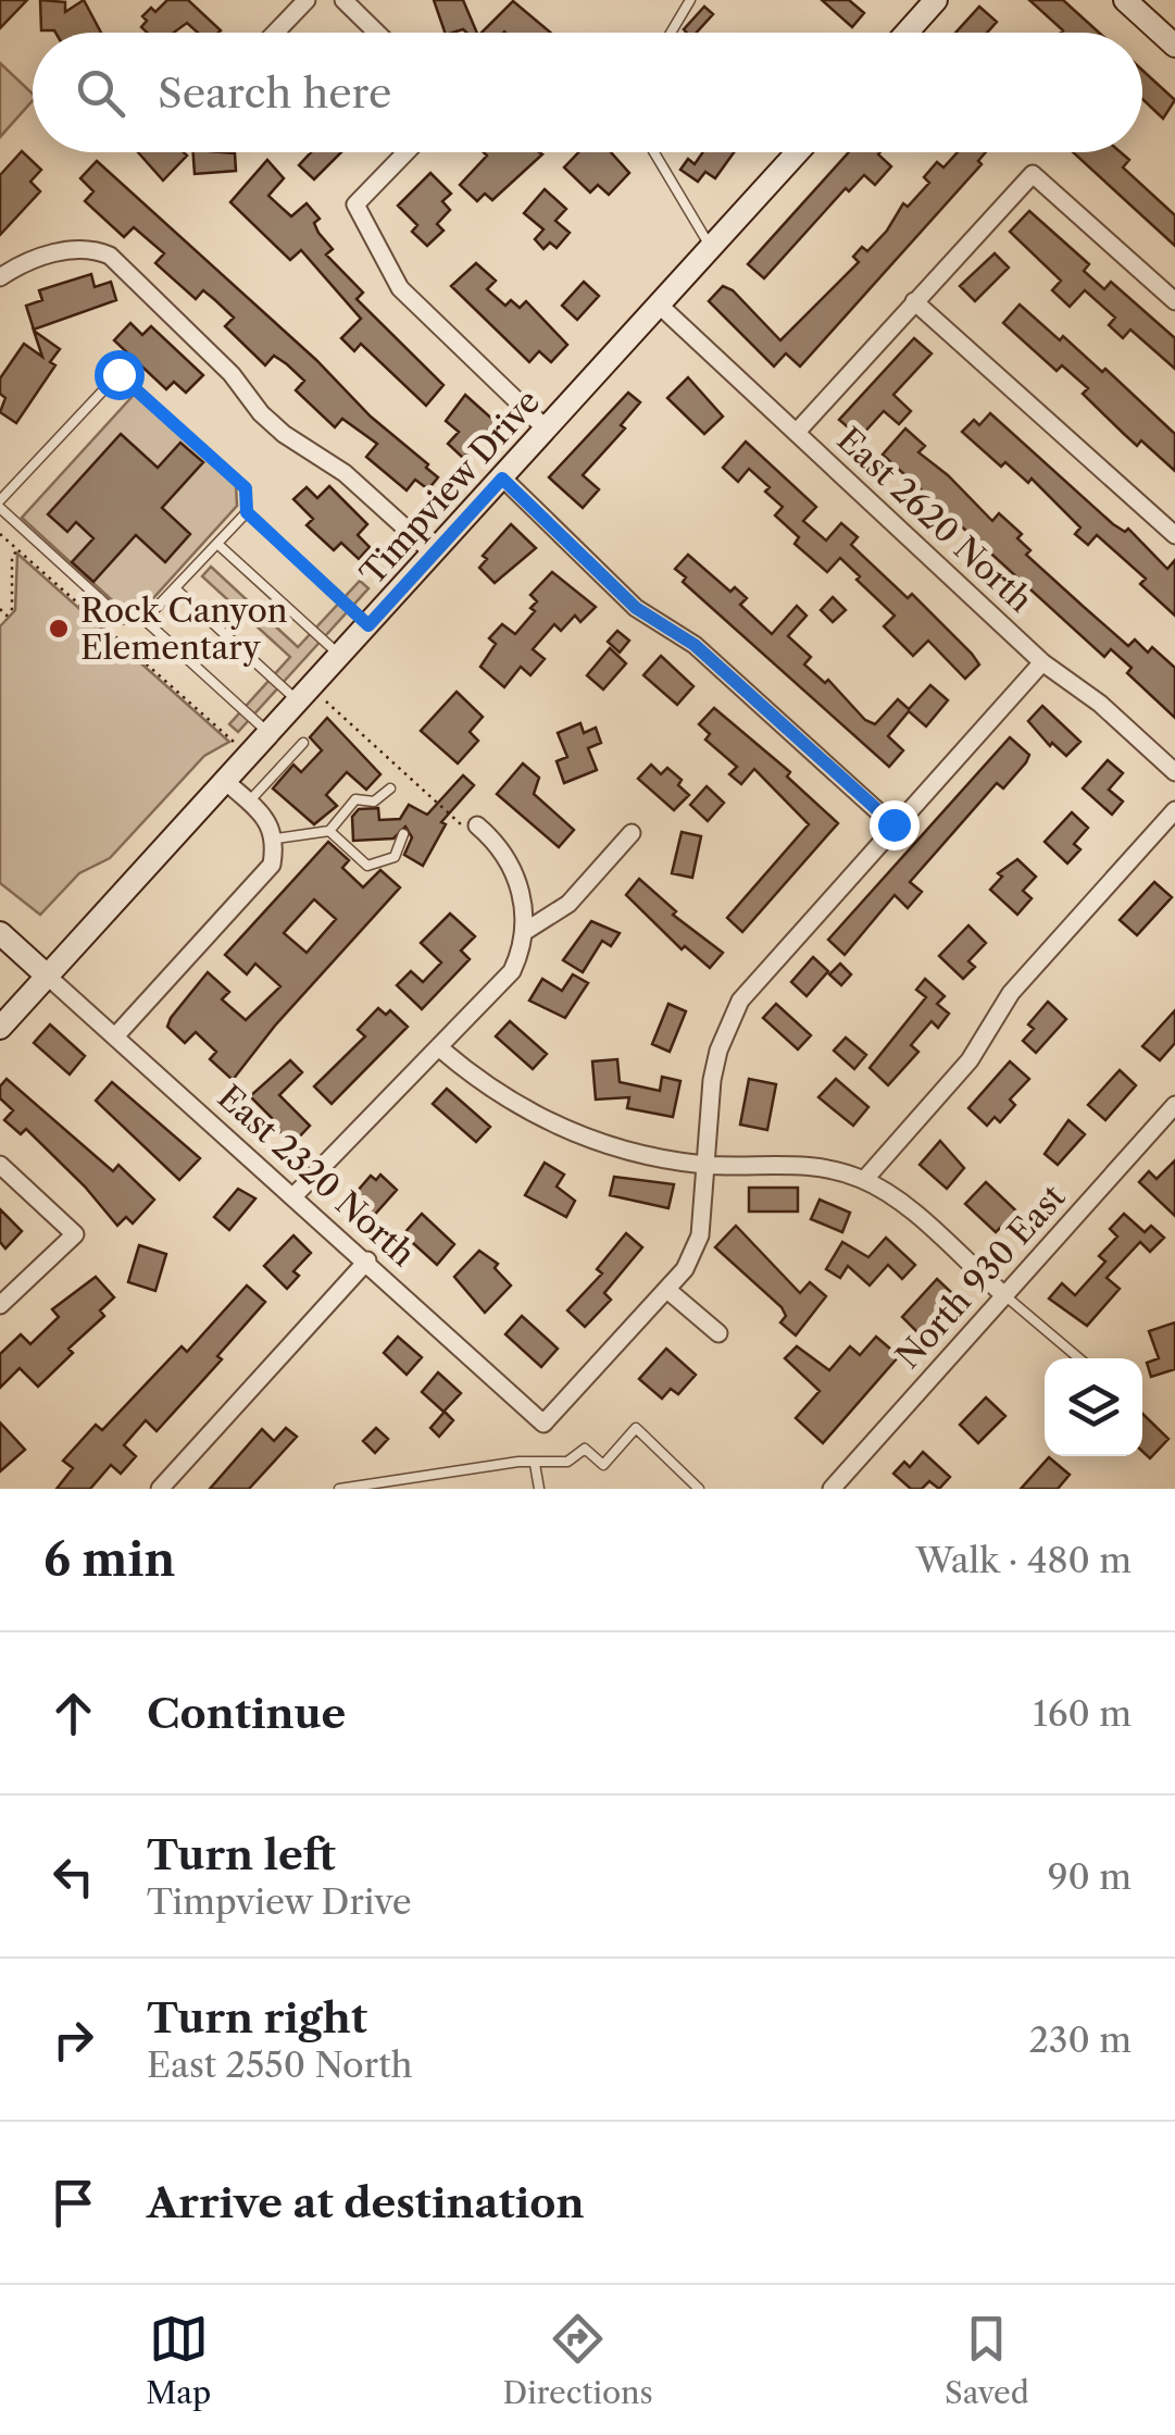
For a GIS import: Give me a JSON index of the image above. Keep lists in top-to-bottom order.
{
  "streets": {
    "street": [
      "Timpview Drive",
      "East 2620 North",
      "East 2320 North",
      "North 930 East"
    ]
  },
  "crossings": [
    ["Timpview Drive", "East 2620 North"],
    ["Timpview Drive", "East 2320 North"]
  ],
  "places": ["Rock Canyon Elementary"],
  "page": {
    "search": "Search here",
    "heading": ["6 min", "Walk · 480 m"],
    "list": [
      ["Continue", "160 m"],
      ["Turn left", "Timpview Drive", "90 m"],
      ["Turn right", "East 2550 North", "230 m"],
      "Arrive at destination"
    ],
    "nav": ["Map", "Directions", "Saved"]
  }
}
